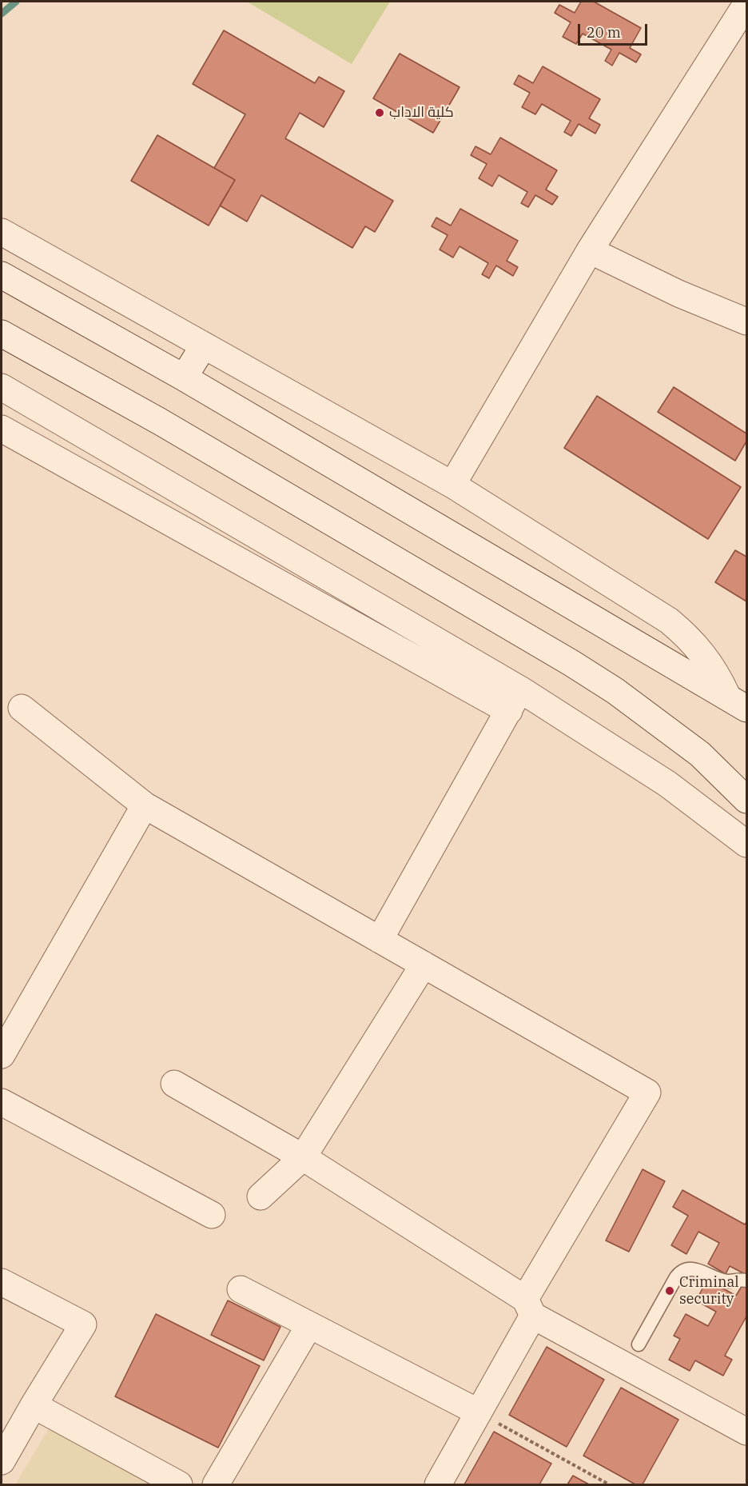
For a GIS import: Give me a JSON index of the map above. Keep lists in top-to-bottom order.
{
  "places": ["كلية الاداب", "Criminal security"],
  "scale_bar": "20 m"
}
